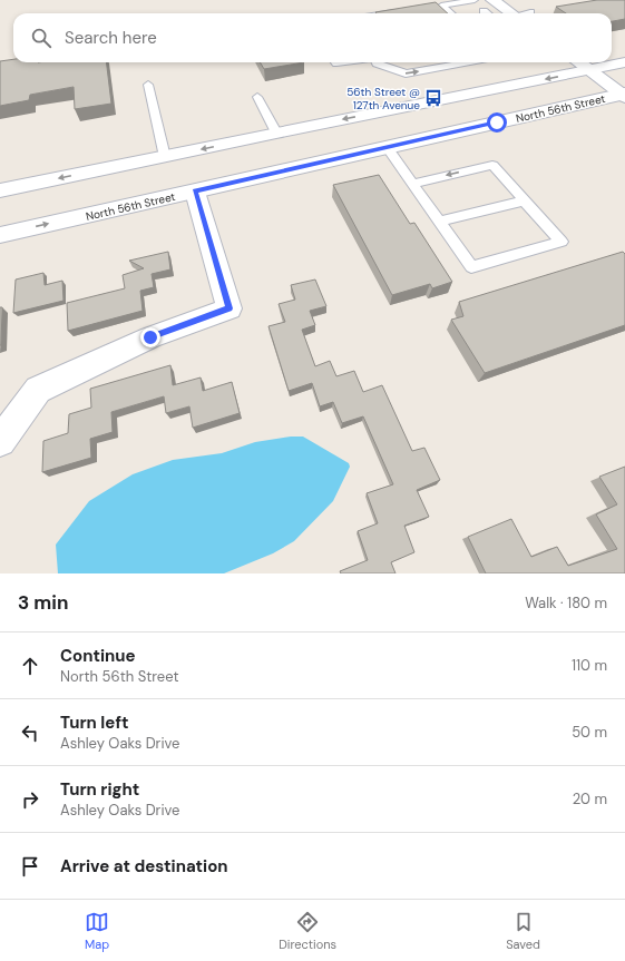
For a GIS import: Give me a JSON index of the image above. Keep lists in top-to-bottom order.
{
  "streets": {
    "main road": ["North 56th Street"]
  },
  "places": {
    "bus stop": ["56th Street @ 127th Avenue"]
  },
  "page": {
    "search": "Search here",
    "heading": ["3 min", "Walk · 180 m"],
    "list": [
      ["Continue", "North 56th Street", "110 m"],
      ["Turn left", "Ashley Oaks Drive", "50 m"],
      ["Turn right", "Ashley Oaks Drive", "20 m"],
      "Arrive at destination"
    ],
    "nav": ["Map", "Directions", "Saved"]
  }
}
